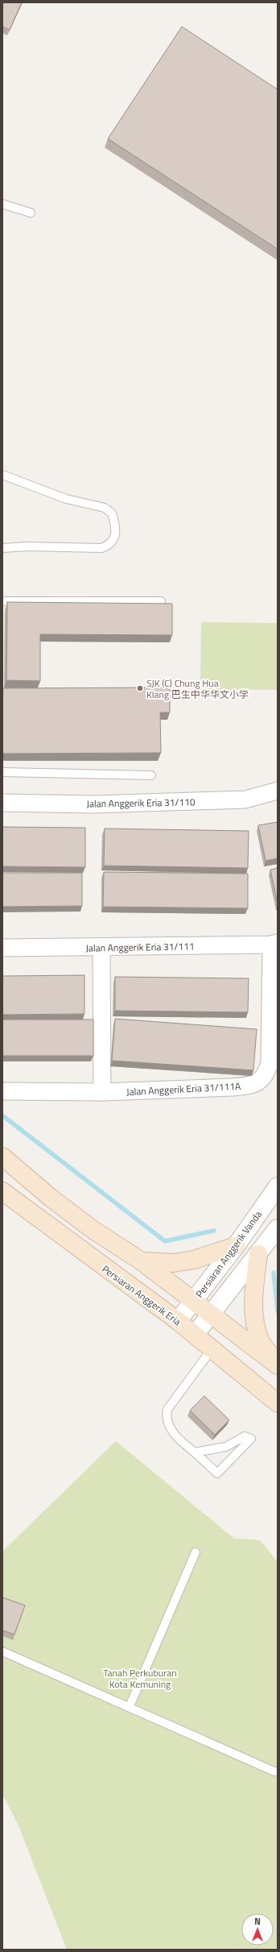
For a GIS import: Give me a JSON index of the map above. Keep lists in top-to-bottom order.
{
  "streets": {
    "main road": ["Persiaran Anggerik Eria"],
    "street": [
      "Jalan Anggerik Eria 31/110",
      "Jalan Anggerik Eria 31/111",
      "Jalan Anggerik Eria 31/111A",
      "Persiaran Anggerik Vanda"
    ]
  },
  "crossings": [
    ["Jalan Anggerik Eria 31/111", "Jalan Anggerik Eria 31/111A"],
    ["Persiaran Anggerik Vanda", "Persiaran Anggerik Eria"]
  ],
  "parks": ["Tanah Perkuburan Kota Kemuning"],
  "places": ["SJK (C) Chung Hua Klang 巴生中华华文小学"],
  "north": "top"
}
